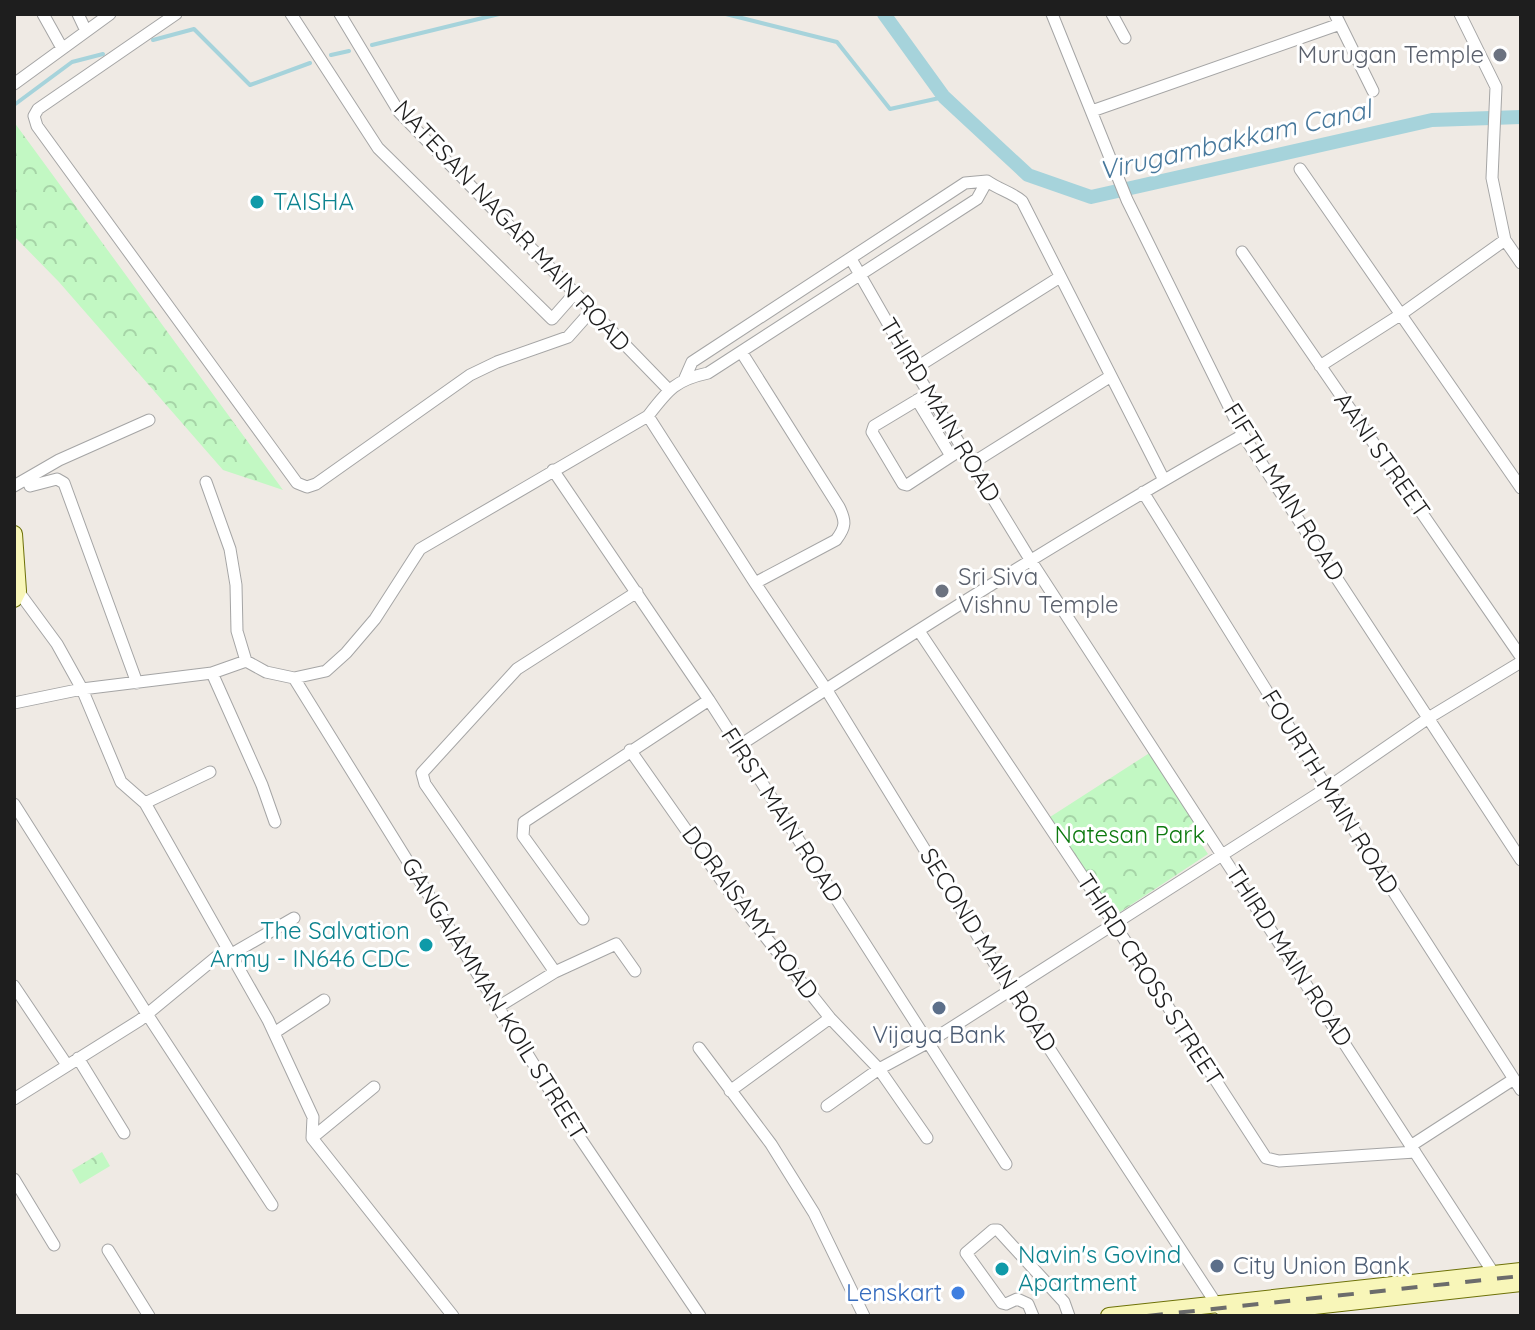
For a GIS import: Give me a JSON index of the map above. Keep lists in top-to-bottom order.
{
  "streets": {
    "street": [
      "NATESAN NAGAR MAIN ROAD",
      "THIRD MAIN ROAD",
      "AANI STREET",
      "FIFTH MAIN ROAD",
      "FOURTH MAIN ROAD",
      "FIRST MAIN ROAD",
      "DORAISAMY ROAD",
      "SECOND MAIN ROAD",
      "THIRD CROSS STREET",
      "GANGAIAMMAN KOIL STREET"
    ]
  },
  "crossings": [
    ["THIRD MAIN ROAD", "THIRD CROSS STREET"]
  ],
  "water": ["Virugambakkam Canal"],
  "parks": ["Natesan Park"],
  "places": [
    "Murugan Temple",
    "TAISHA",
    "Sri Siva Vishnu Temple",
    "The Salvation Army - IN646 CDC",
    "Vijaya Bank",
    "City Union Bank",
    "Navin's Govind Apartment",
    "Lenskart"
  ]
}
